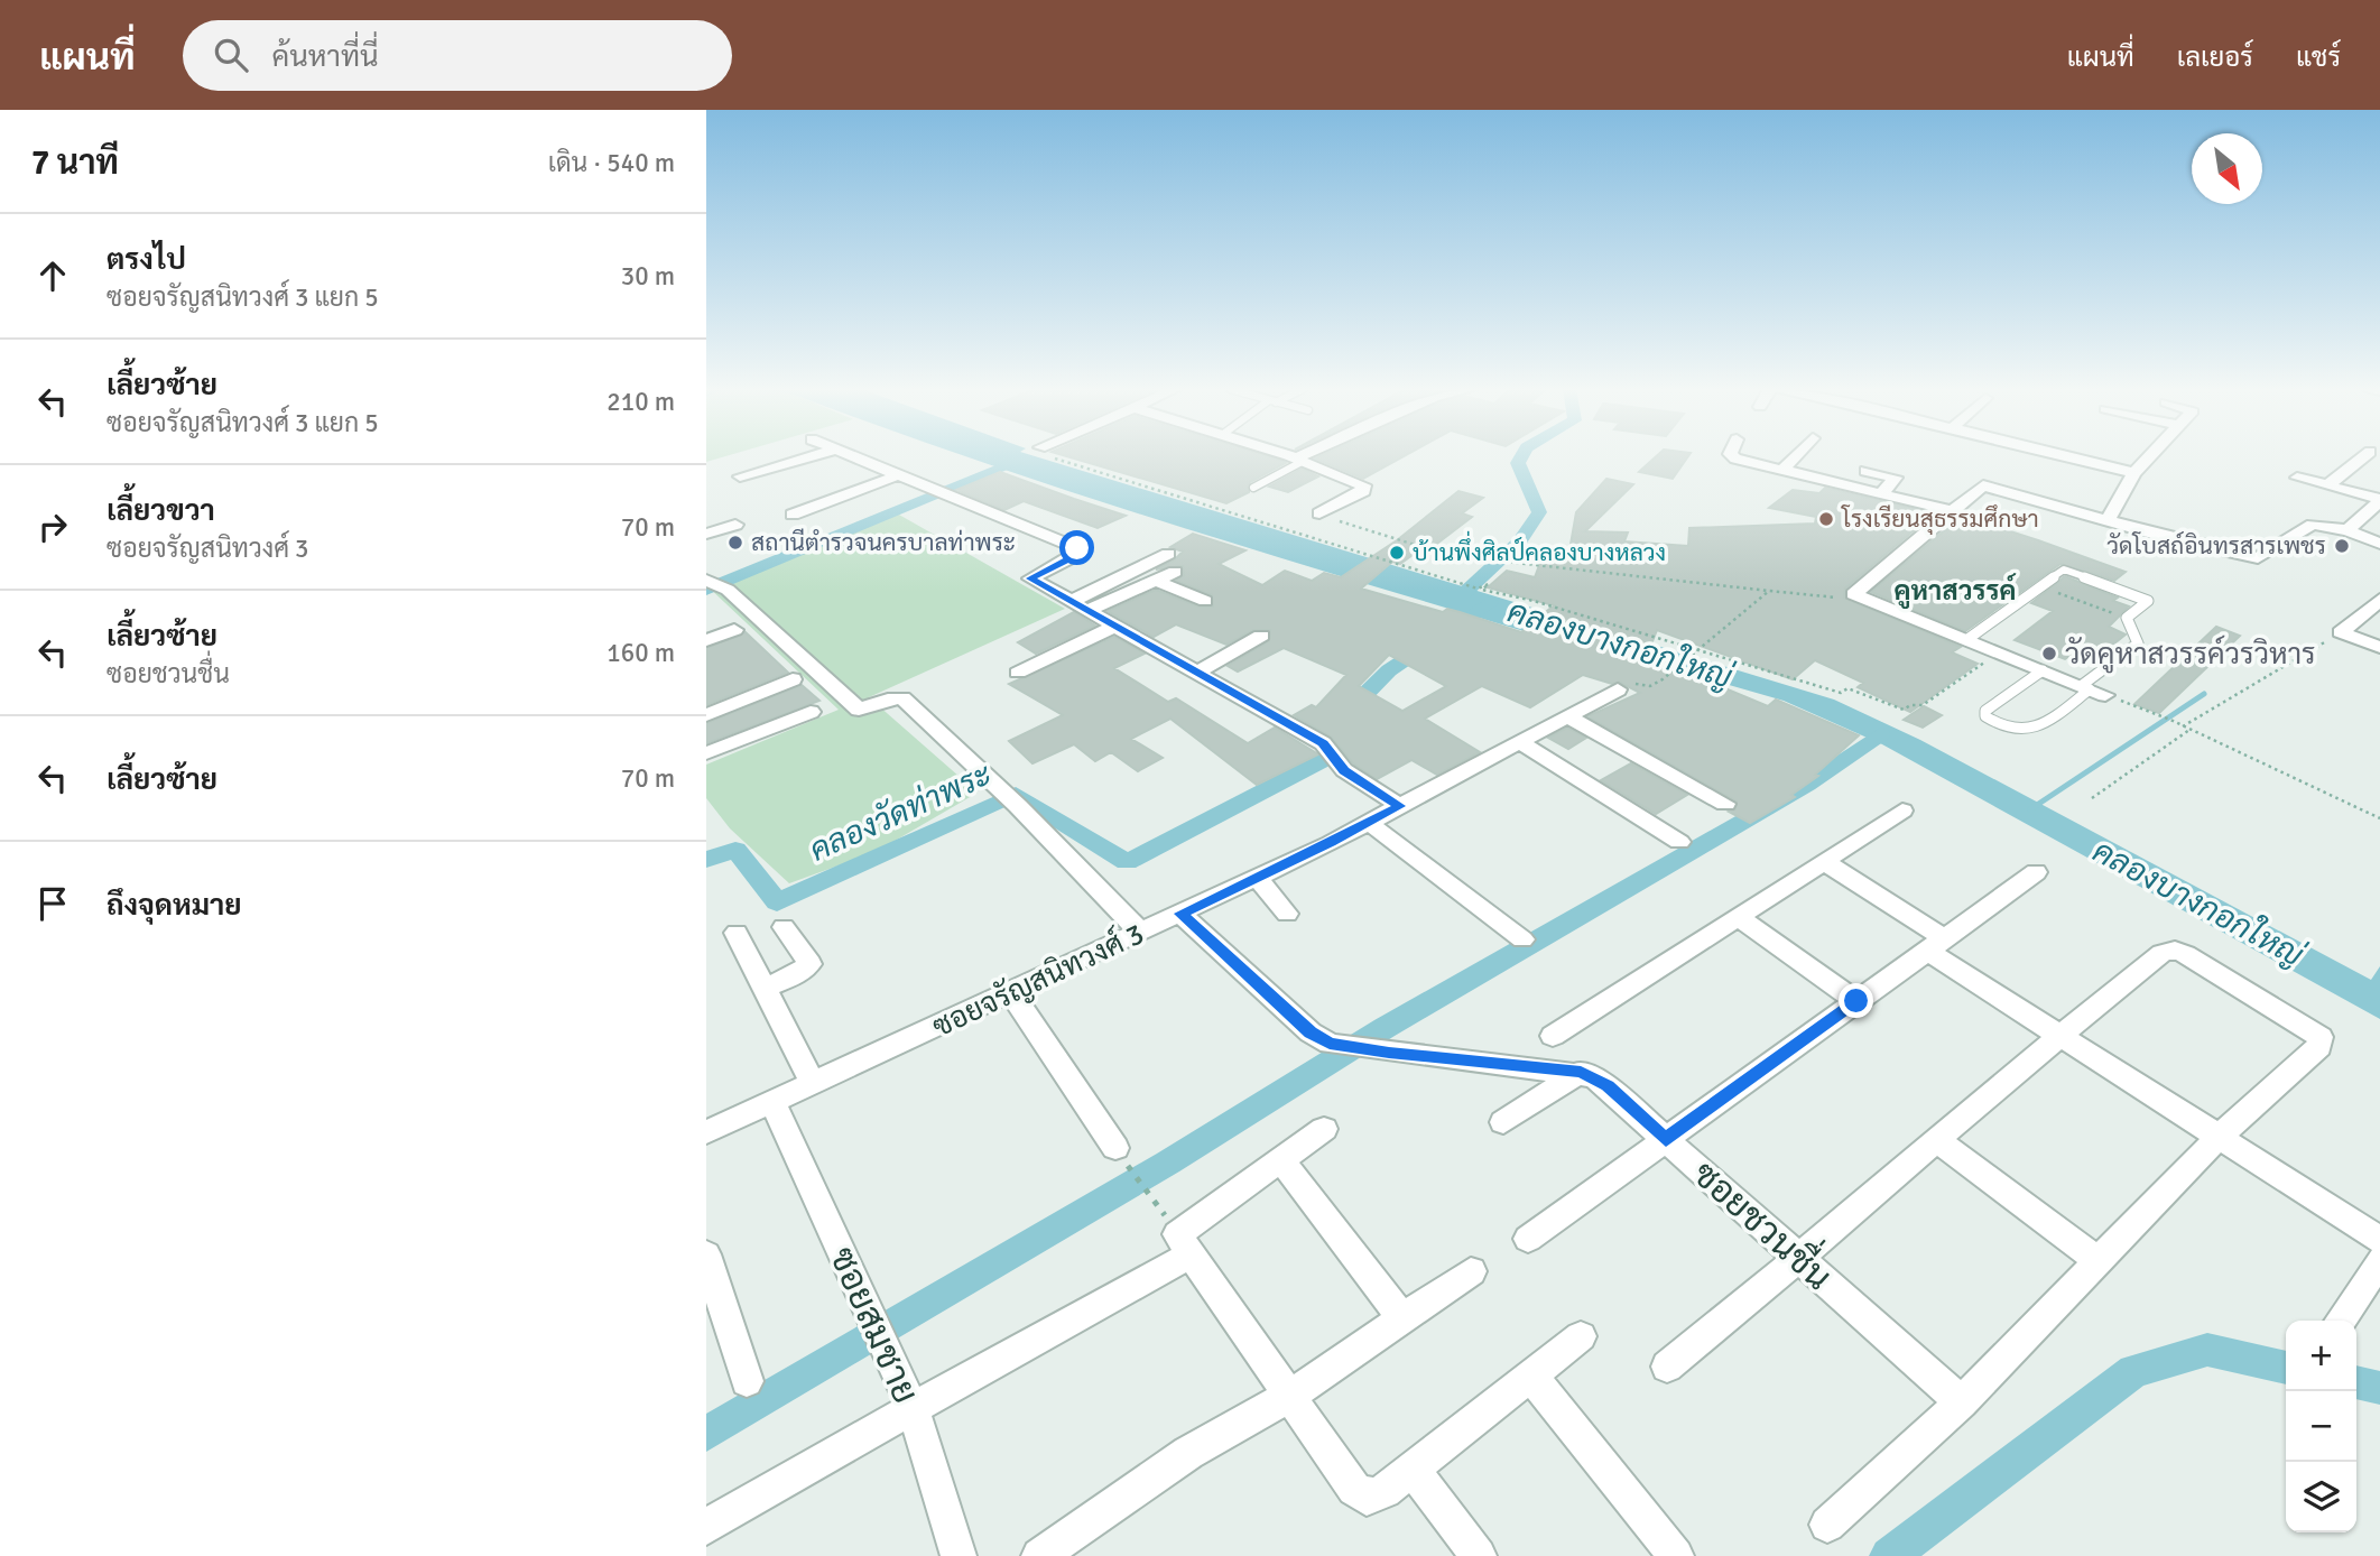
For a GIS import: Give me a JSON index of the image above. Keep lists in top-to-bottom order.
{
  "streets": {
    "street": ["ซอยจรัญสนิทวงศ์ 3", "ซอยชวนชื่น", "ซอยสมชาย"]
  },
  "crossings": [
    ["ซอยจรัญสนิทวงศ์ 3", "ซอยชวนชื่น"],
    ["ซอยจรัญสนิทวงศ์ 3", "ซอยสมชาย"]
  ],
  "districts": ["คูหาสวรรค์"],
  "water": ["คลองบางกอกใหญ่", "คลองวัดท่าพระ"],
  "places": [
    "โรงเรียนสุธรรมศึกษา",
    "สถานีตำรวจนครบาลท่าพระ",
    "วัดโบสถ์อินทรสารเพชร",
    "บ้านพึ่งศิลป์คลองบางหลวง",
    "วัดคูหาสวรรค์วรวิหาร"
  ],
  "north": "bottom right",
  "page": {
    "header": "แผนที่",
    "search": "ค้นหาที่นี่",
    "nav": ["แผนที่", "เลเยอร์", "แชร์"],
    "heading": ["7 นาที", "เดิน · 540 m"],
    "list": [
      ["ตรงไป", "ซอยจรัญสนิทวงศ์ 3 แยก 5", "30 m"],
      ["เลี้ยวซ้าย", "ซอยจรัญสนิทวงศ์ 3 แยก 5", "210 m"],
      ["เลี้ยวขวา", "ซอยจรัญสนิทวงศ์ 3", "70 m"],
      ["เลี้ยวซ้าย", "ซอยชวนชื่น", "160 m"],
      ["เลี้ยวซ้าย", "70 m"],
      "ถึงจุดหมาย"
    ],
    "map_buttons": ["+", "−"]
  }
}
